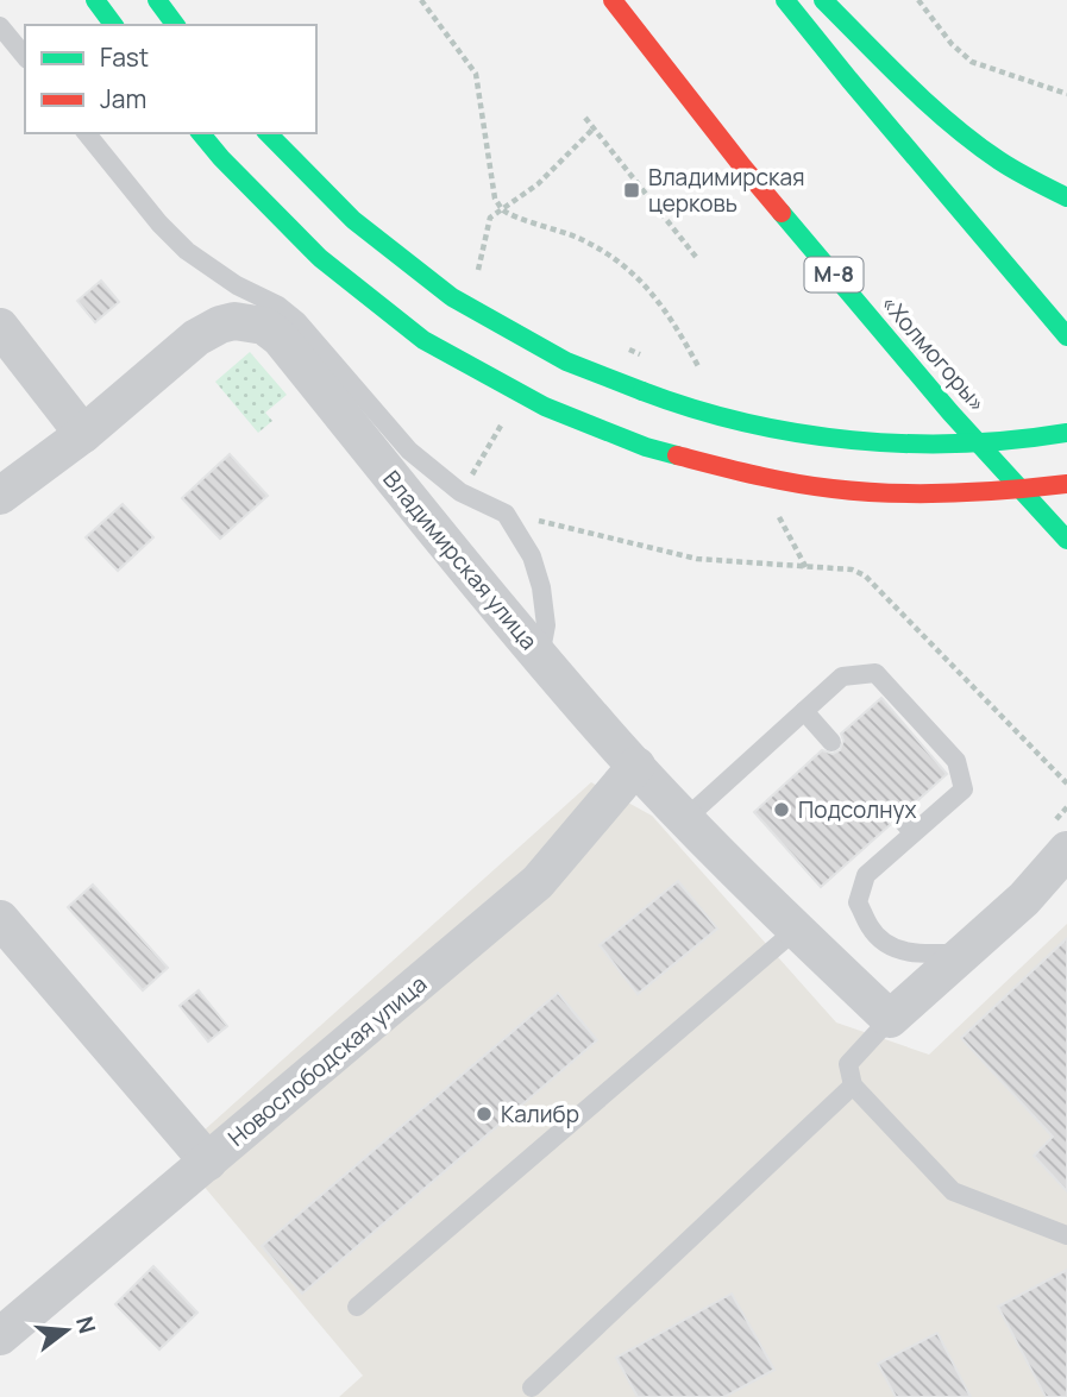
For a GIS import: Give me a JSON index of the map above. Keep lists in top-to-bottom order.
{
  "streets": {
    "main road": ["М-8", "«Холмогоры»"],
    "street": ["Владимирская улица", "Новослободская улица"]
  },
  "crossings": [
    ["Владимирская улица", "Новослободская улица"]
  ],
  "places": {
    "transit": ["Владимирская церковь"],
    "other": ["Подсолнух", "Калибр"]
  },
  "legend": ["Fast", "Jam"],
  "north": "right"
}
